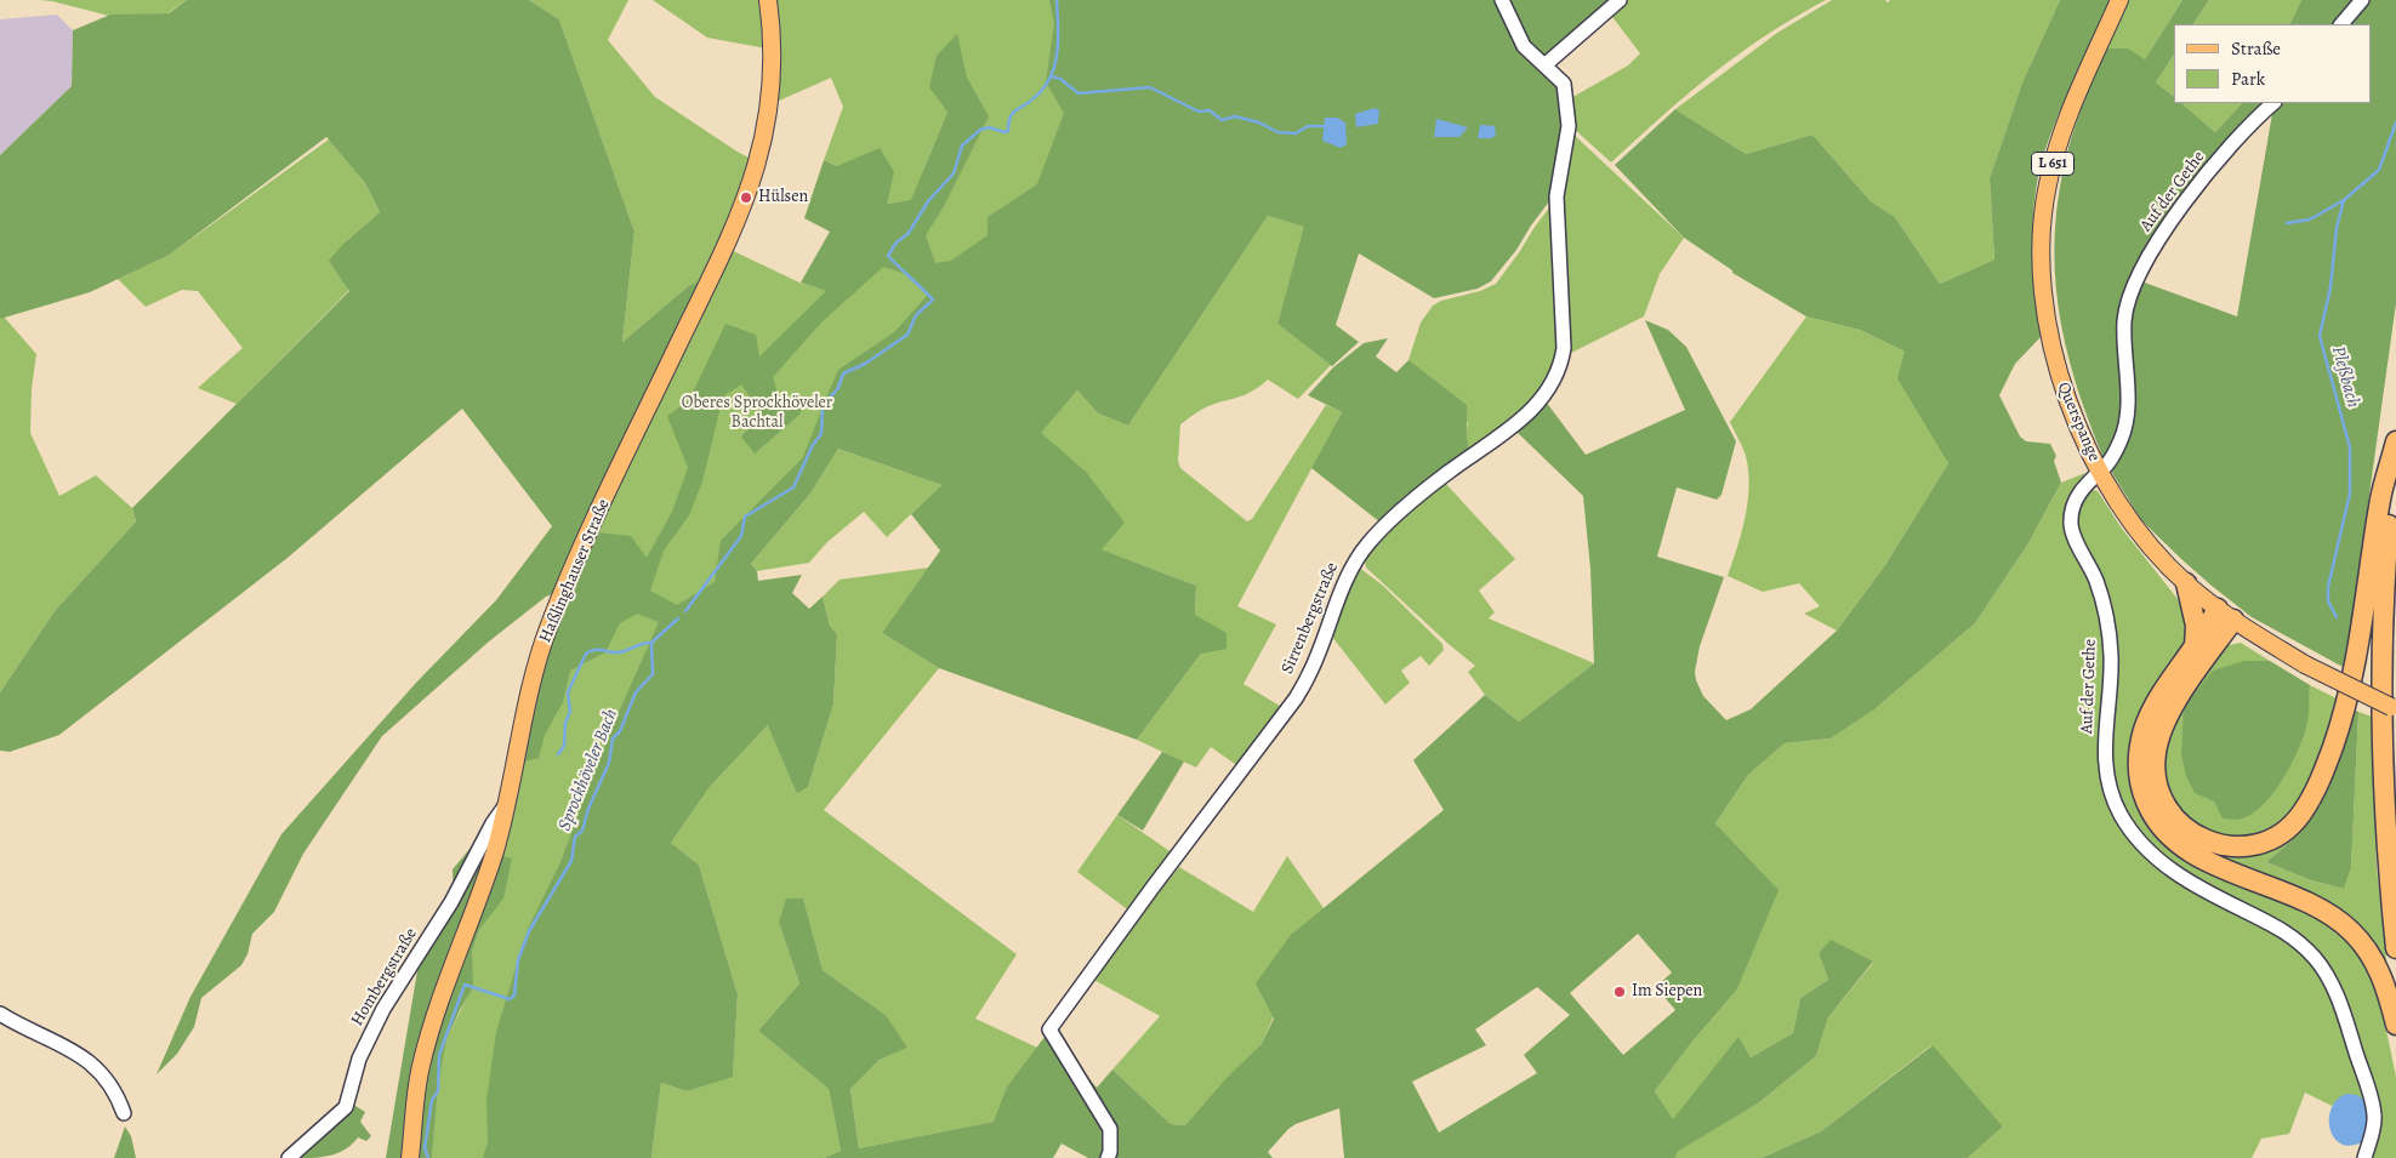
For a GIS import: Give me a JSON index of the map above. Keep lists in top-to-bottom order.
{
  "streets": {
    "main road": ["L 651", "Querspange", "Haßlinghauser Straße"],
    "street": ["Auf der Gethe", "Sirrenbergstraße", "Hombergstraße"]
  },
  "crossings": [
    ["Auf der Gethe", "Querspange"],
    ["Haßlinghauser Straße", "Hombergstraße"]
  ],
  "water": ["Pleßbach", "Sprockhöveler Bach"],
  "parks": ["Oberes Sprockhöveler Bachtal"],
  "places": ["Hülsen", "Im Siepen"],
  "legend": ["Straße", "Park"]
}
